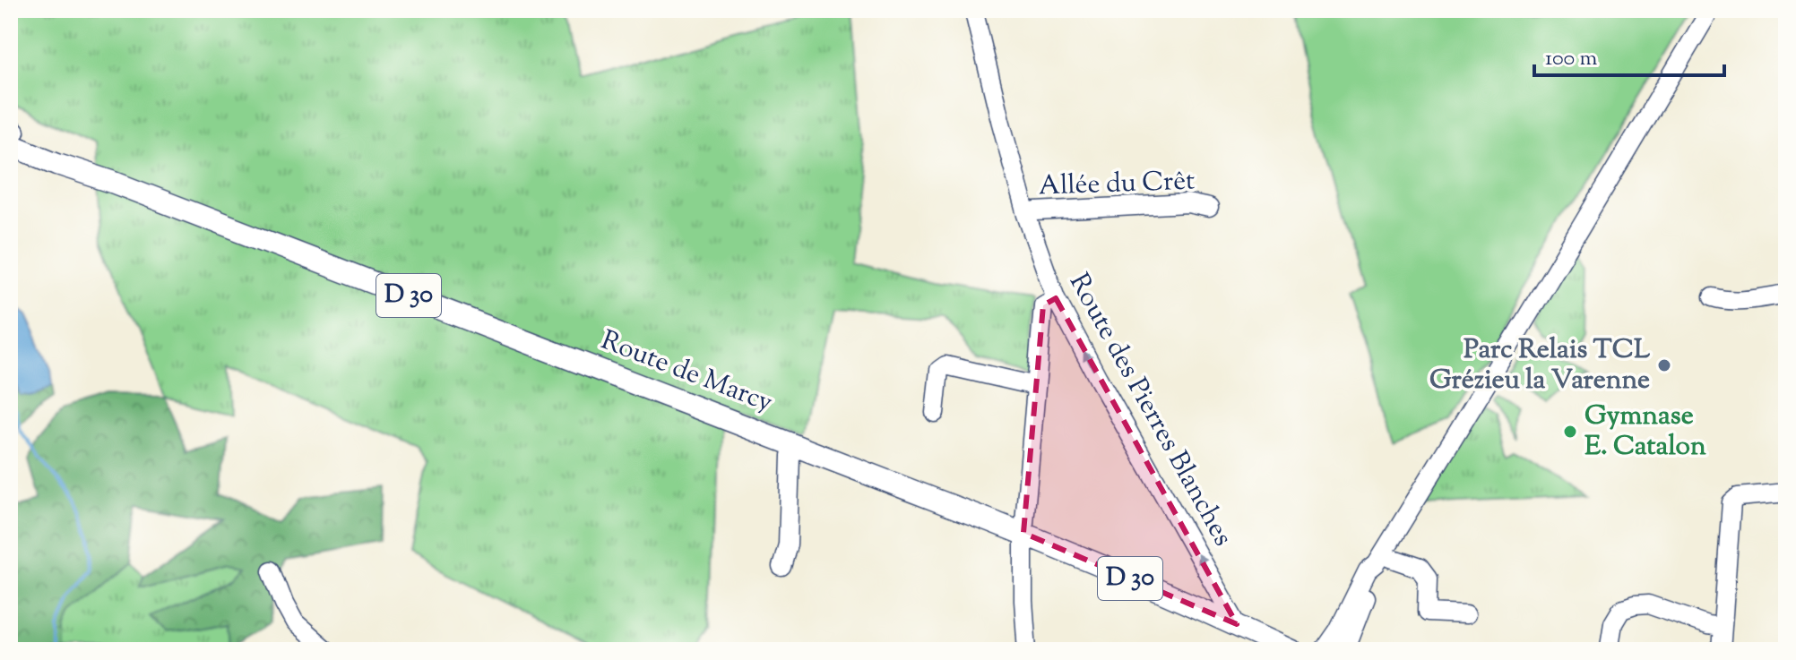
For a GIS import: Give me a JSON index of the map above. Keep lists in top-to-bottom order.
{
  "streets": {
    "main road": ["D 30", "Route de Marcy"],
    "street": ["Allée du Crêt", "Route des Pierres Blanches"]
  },
  "crossings": [
    ["Allée du Crêt", "Route des Pierres Blanches"],
    ["Route de Marcy", "Route des Pierres Blanches"]
  ],
  "one_way": ["Route des Pierres Blanches"],
  "places": ["Parc Relais TCL Grézieu la Varenne", "Gymnase E. Catalon"],
  "scale_bar": "100 m"
}
